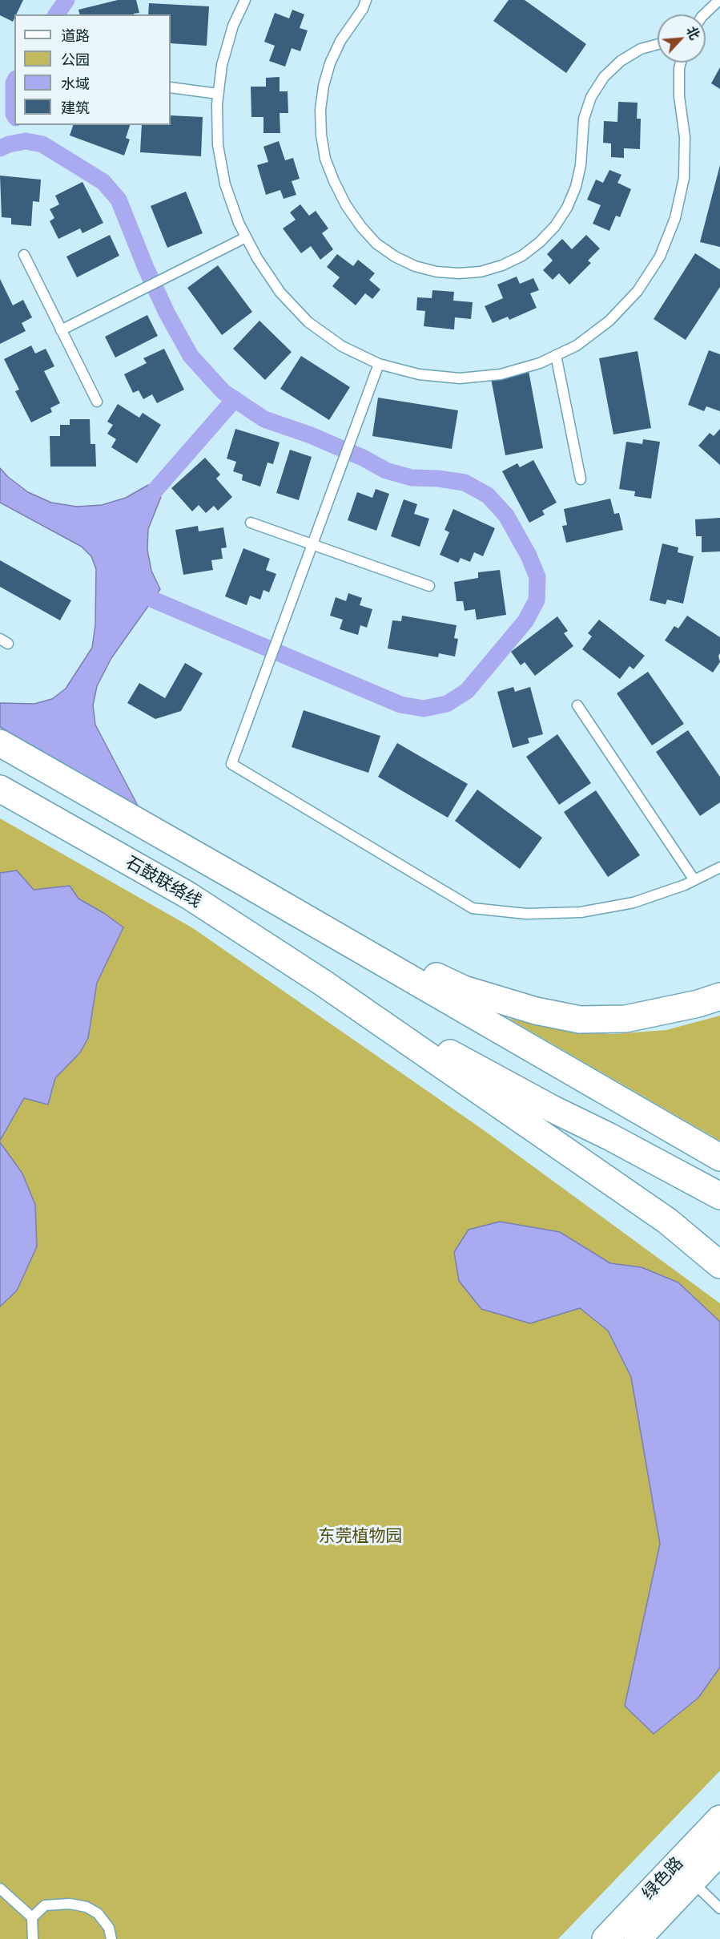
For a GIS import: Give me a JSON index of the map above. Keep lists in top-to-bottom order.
{
  "streets": {
    "main road": ["石鼓联络线", "绿色路"]
  },
  "parks": ["东莞植物园"],
  "legend": [
    "道路",
    "公园",
    "水域",
    "建筑"
  ],
  "north": "top right"
}
